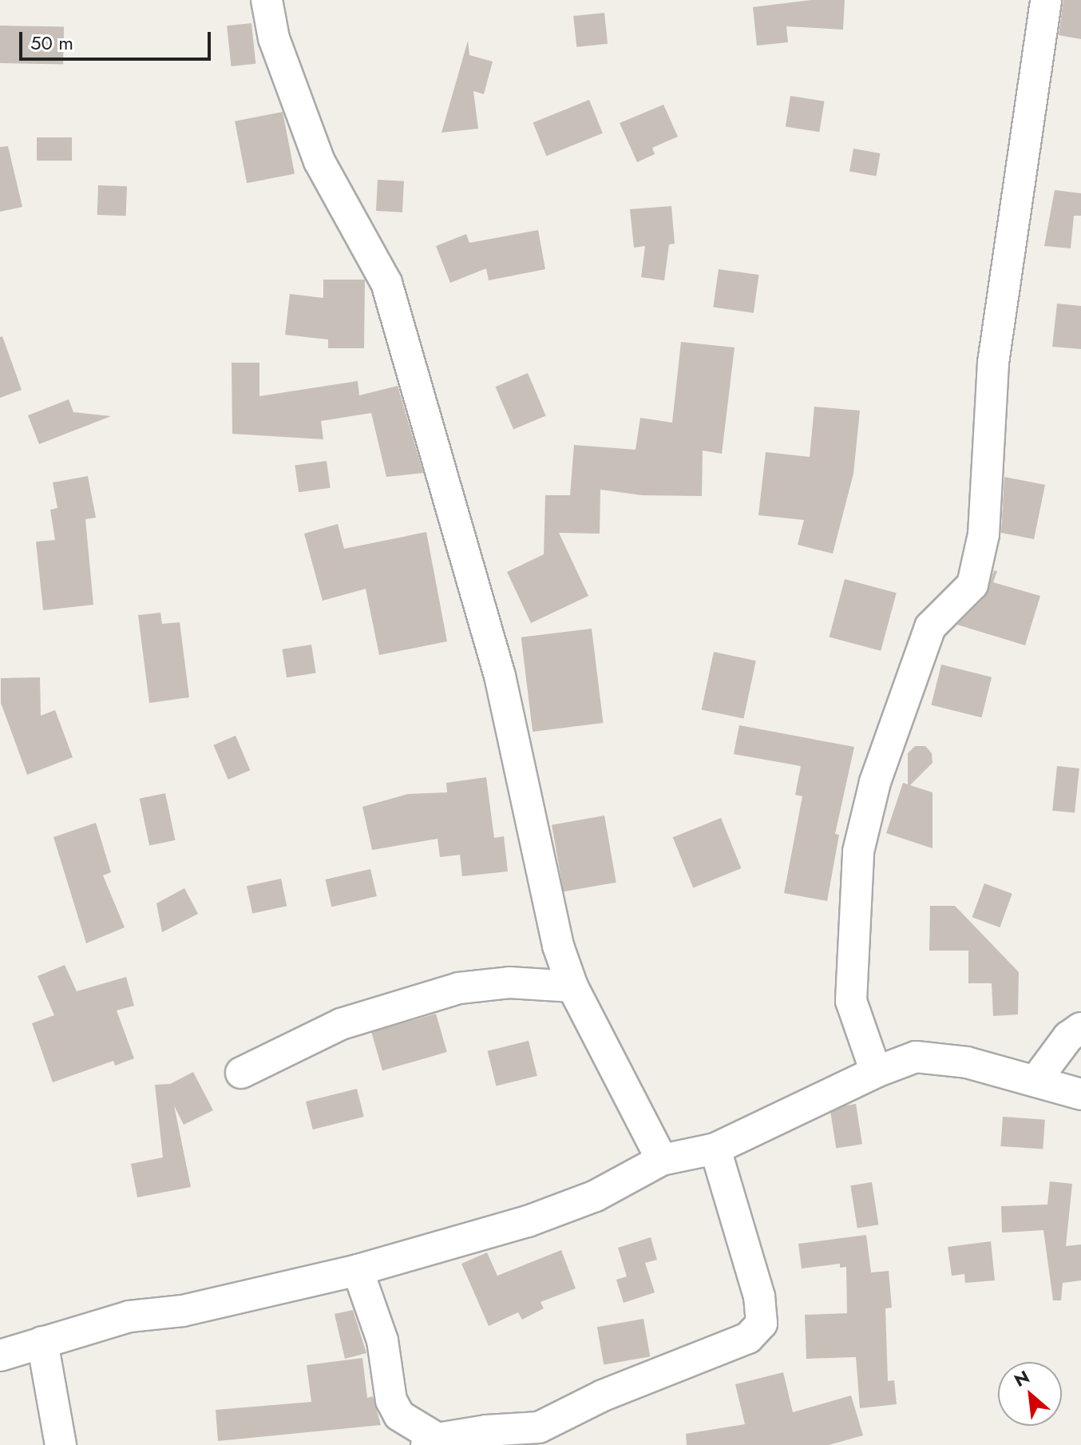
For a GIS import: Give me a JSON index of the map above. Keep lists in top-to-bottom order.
{
  "scale_bar": "50 m",
  "north": "top left"
}
